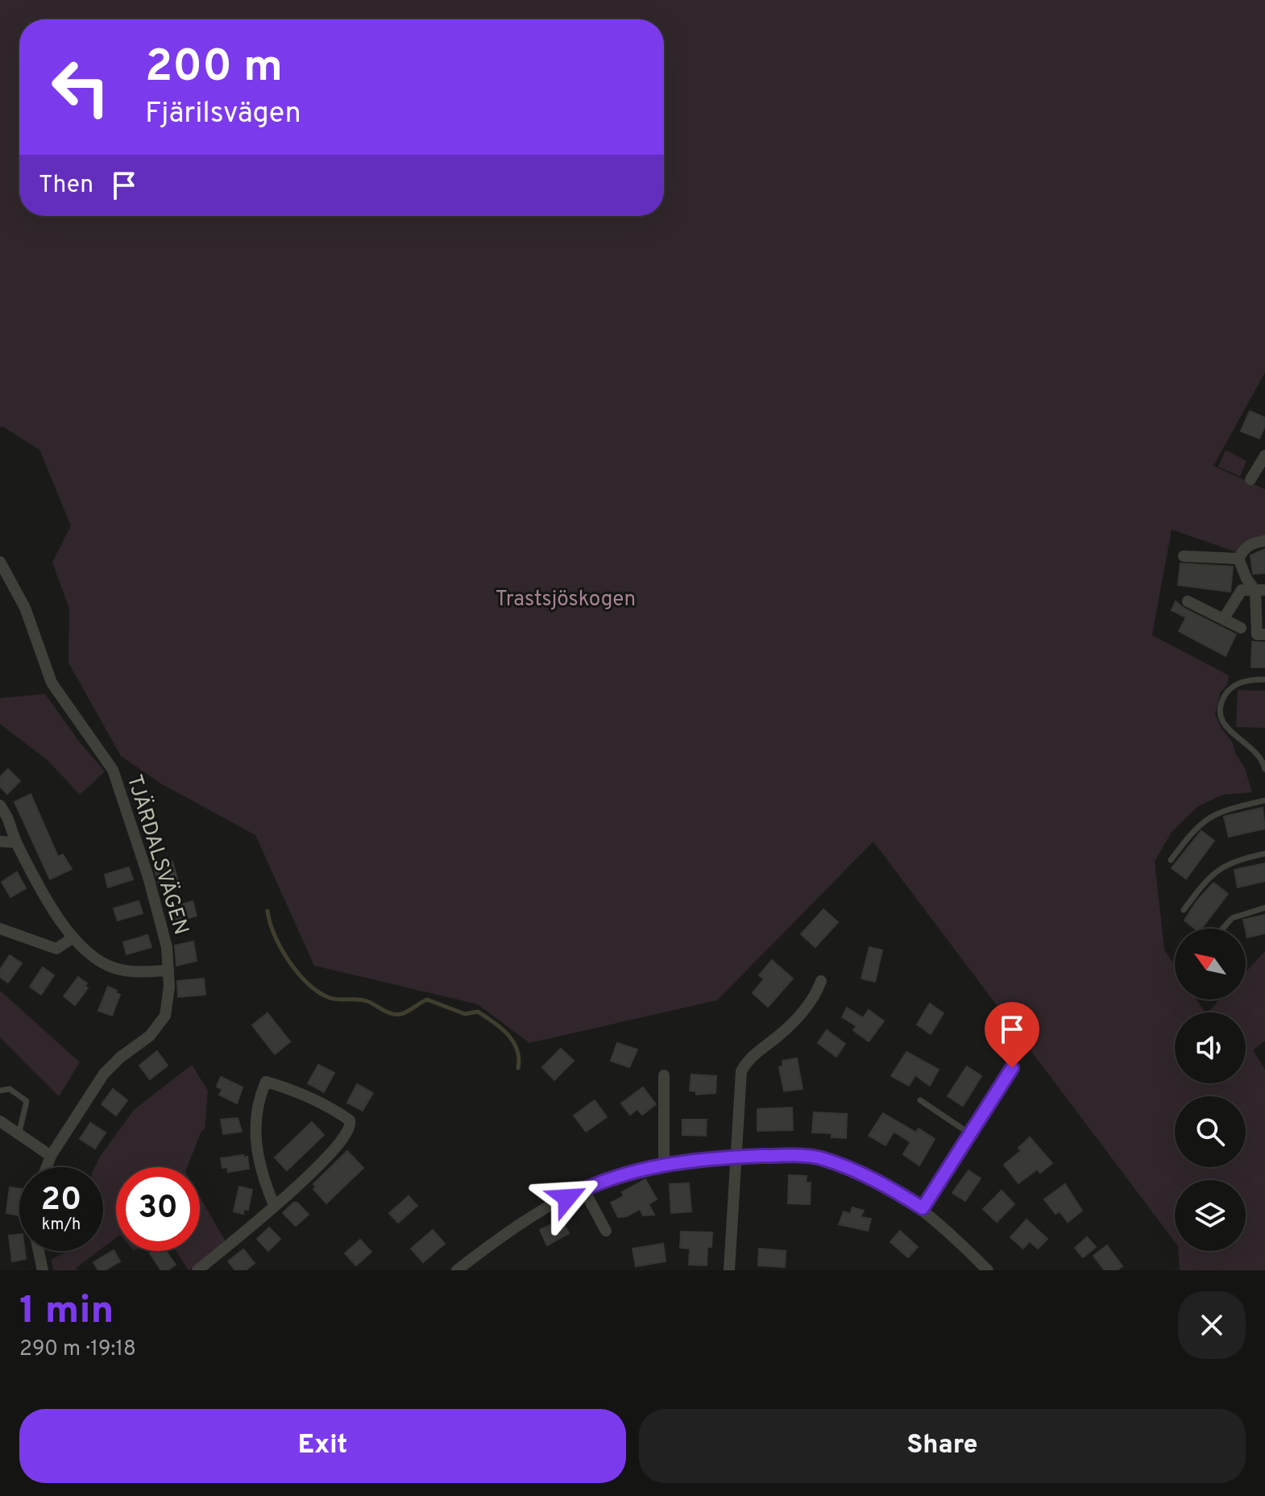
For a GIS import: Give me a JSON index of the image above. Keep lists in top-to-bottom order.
{
  "streets": {
    "street": ["TJÄRDALSVÄGEN"]
  },
  "parks": ["Trastsjöskogen"],
  "north": "top left",
  "page": {
    "turn": ["200 m", "Fjärilsvägen"],
    "then": "Then",
    "speed": "20 km/h",
    "limit": "30",
    "heading": ["1 min", "290 m · 19:18"],
    "buttons": ["Exit", "Share"]
  }
}
